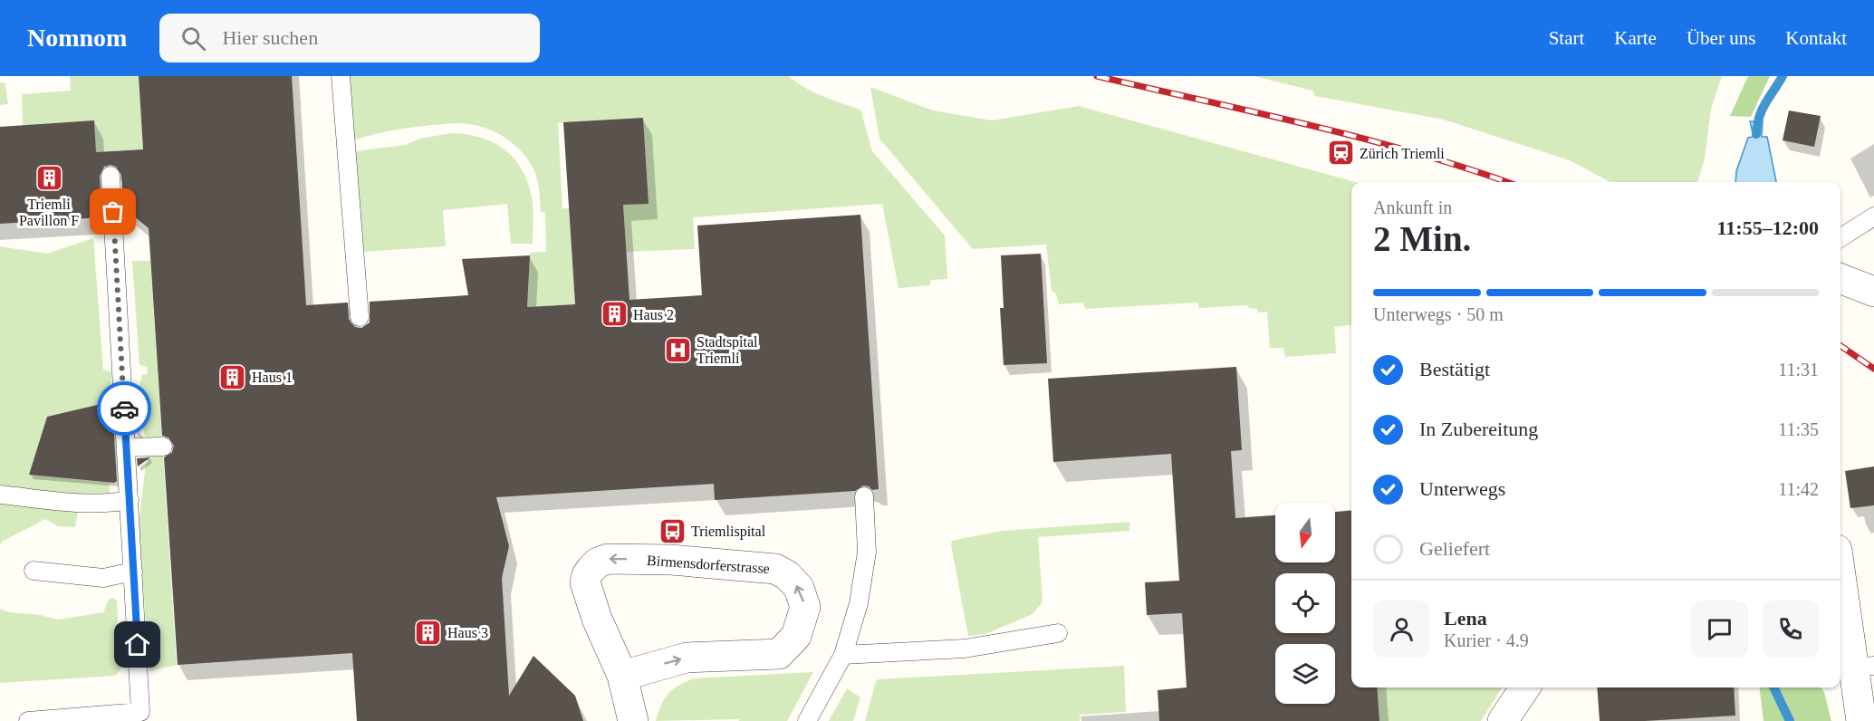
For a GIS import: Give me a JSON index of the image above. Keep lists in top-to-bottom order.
{
  "streets": {
    "street": ["Birmensdorferstrasse"]
  },
  "places": {
    "station": ["Zürich Triemli"],
    "building": [
      "Triemli Pavillon F",
      "Haus 2",
      "Haus 1",
      "Haus 3"
    ],
    "hospital": ["Stadtspital Triemli"],
    "bus stop": ["Triemlispital"]
  },
  "north": "bottom",
  "page": {
    "header": "Nomnom",
    "search": "Hier suchen",
    "nav": [
      "Start",
      "Karte",
      "Über uns",
      "Kontakt"
    ],
    "heading": ["2 Min.", "Ankunft in", "11:55–12:00"],
    "panel": ["Lena", "Kurier · 4.9"],
    "bar": "Unterwegs · 50 m",
    "list": [
      ["Bestätigt", "11:31"],
      ["In Zubereitung", "11:35"],
      ["Unterwegs", "11:42"],
      "Geliefert"
    ]
  }
}
